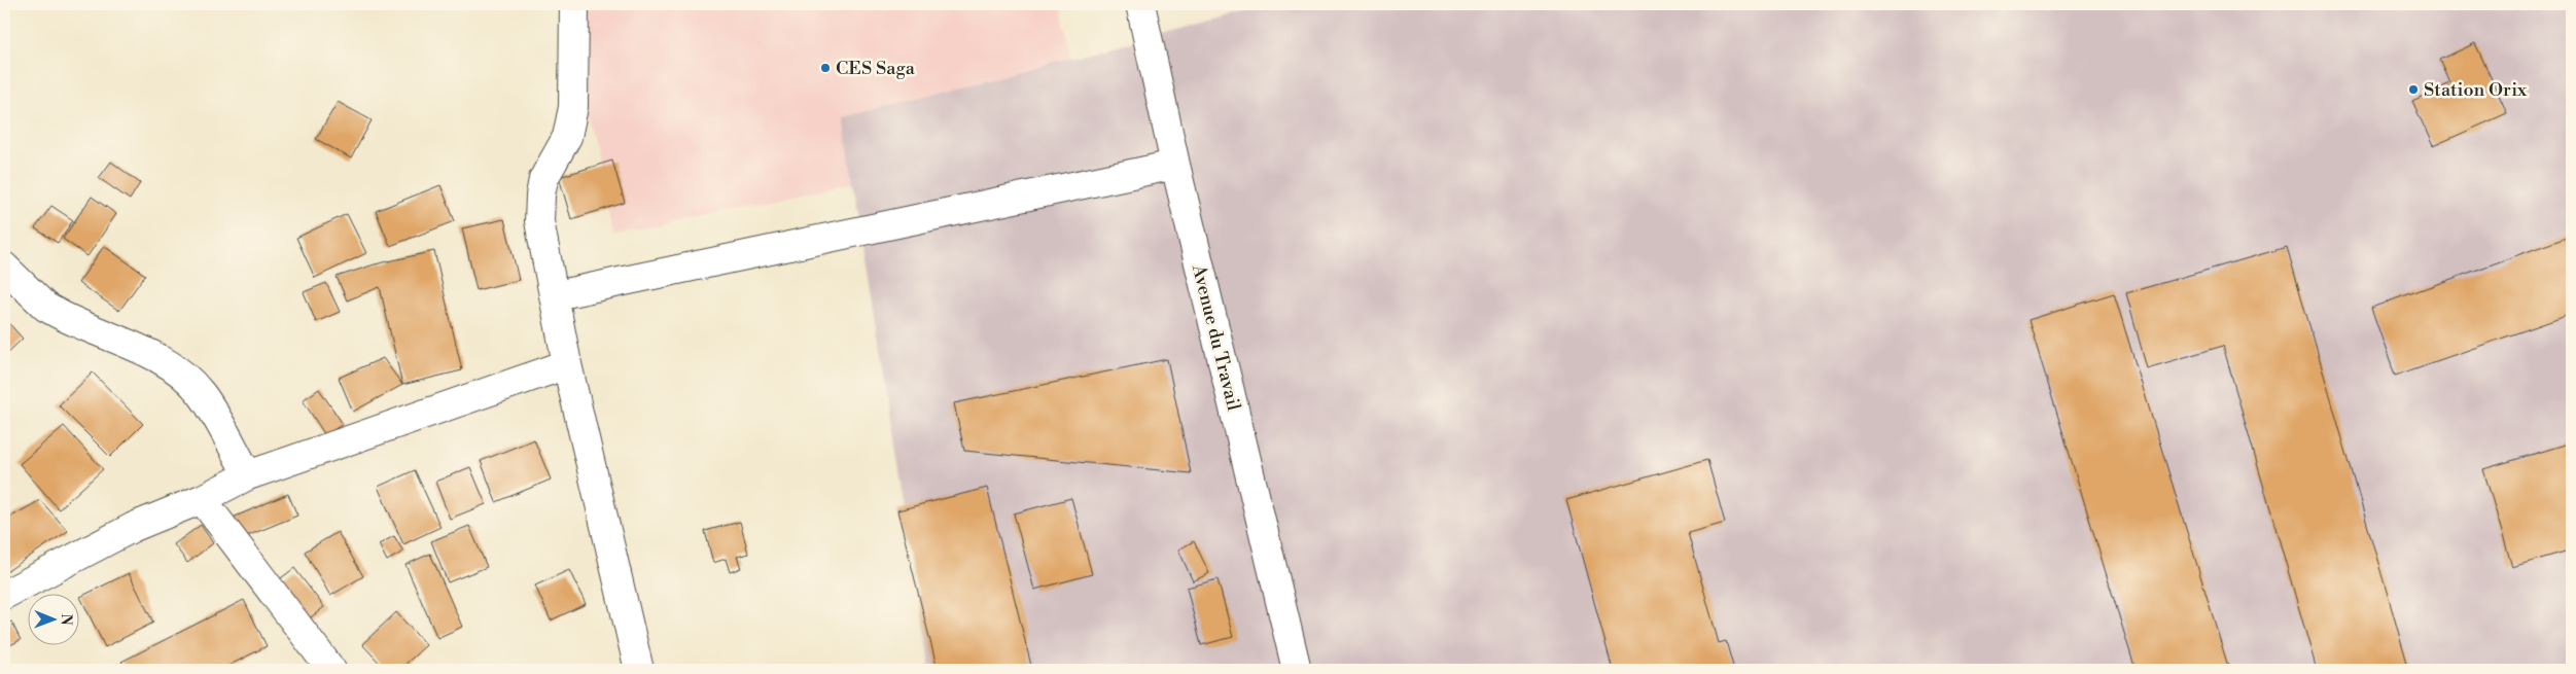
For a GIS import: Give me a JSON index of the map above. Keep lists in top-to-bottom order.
{
  "streets": {
    "street": ["Avenue du Travail"]
  },
  "places": ["CES Saga", "Station Orix"],
  "north": "right"
}
